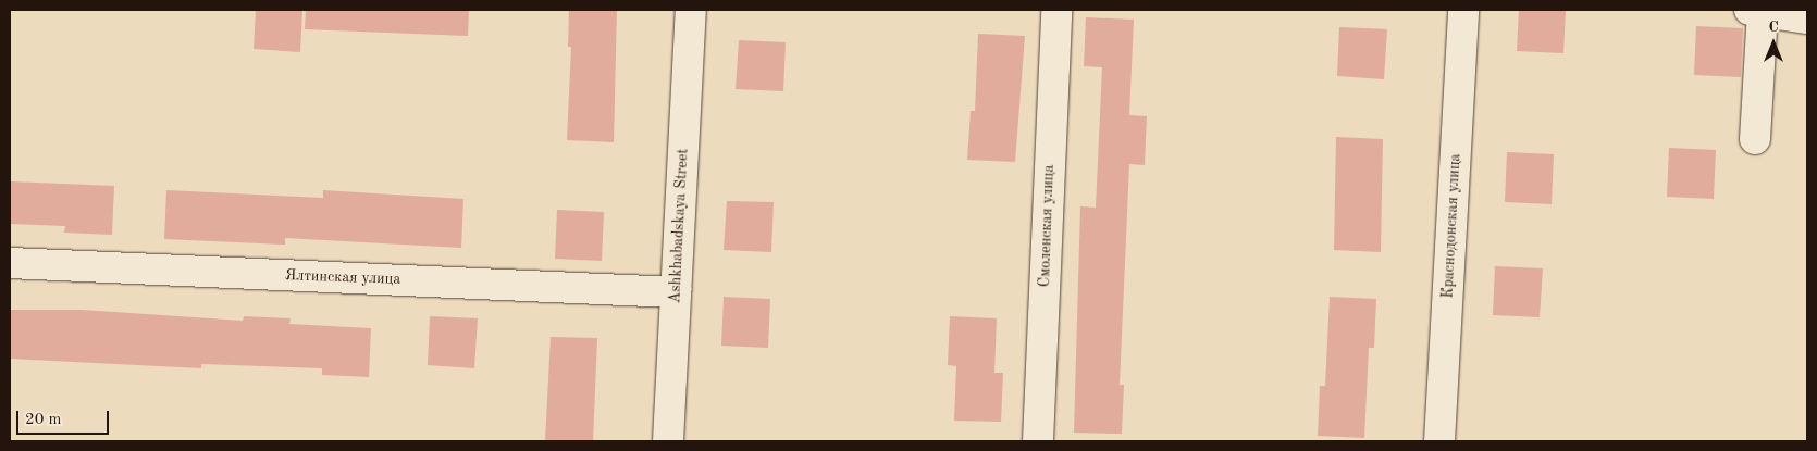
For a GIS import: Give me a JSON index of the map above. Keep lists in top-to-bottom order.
{
  "streets": {
    "street": [
      "Ashkhabadskaya Street",
      "Смоленская улица",
      "Краснодонская улица",
      "Ялтинская улица"
    ]
  },
  "crossings": [
    ["Ashkhabadskaya Street", "Ялтинская улица"]
  ],
  "scale_bar": "20 m",
  "north": "top"
}
